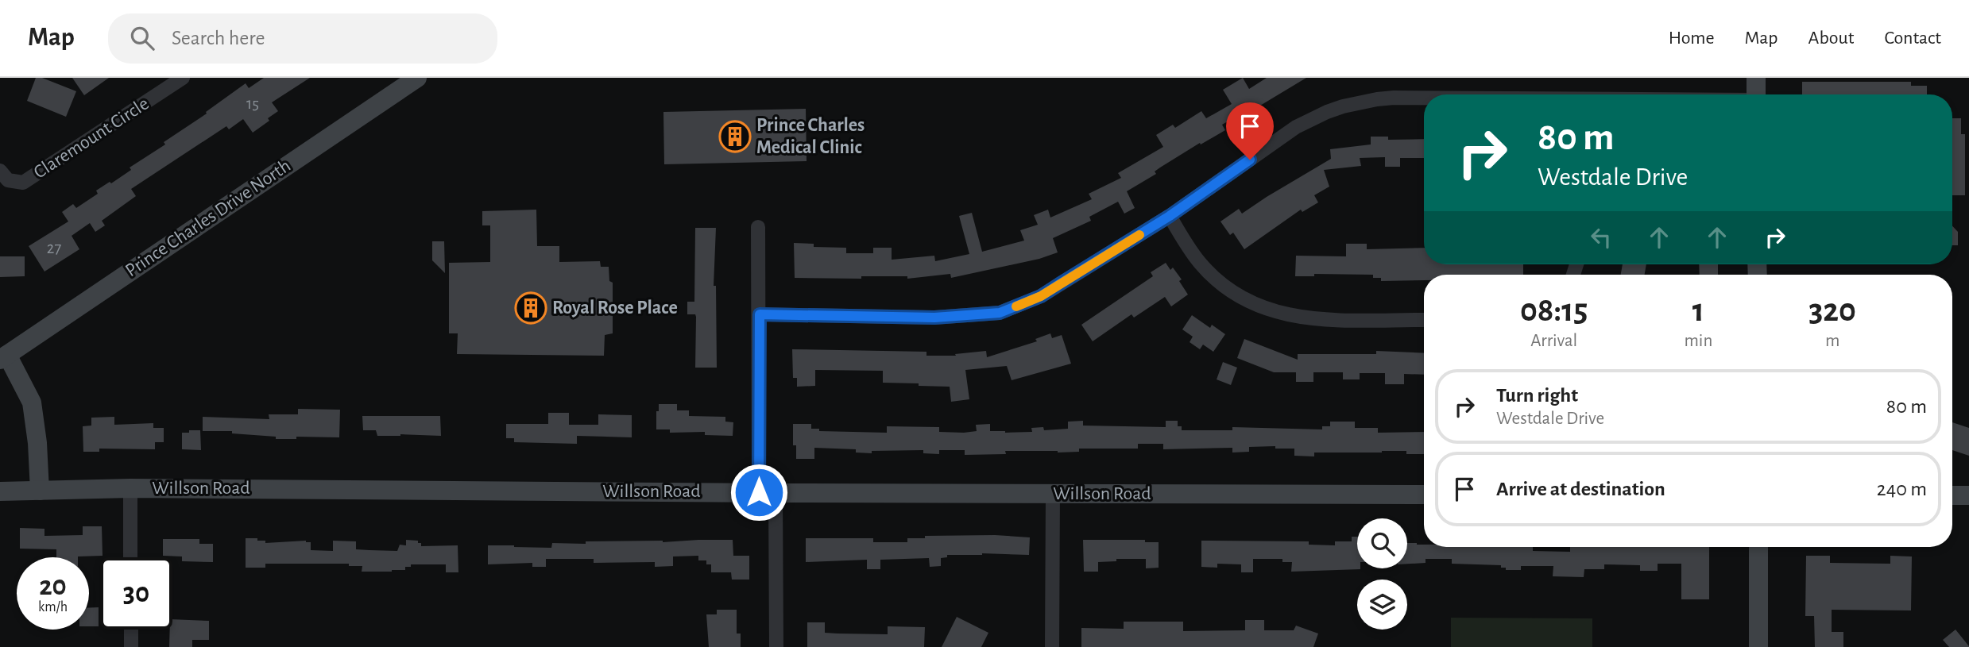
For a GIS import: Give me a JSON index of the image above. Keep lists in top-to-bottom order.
{
  "streets": {
    "street": ["Claremount Circle", "Prince Charles Drive North", "Willson Road"]
  },
  "places": {
    "building": ["Prince Charles Medical Clinic", "Royal Rose Place"]
  },
  "house_numbers": ["15", "27"],
  "page": {
    "header": "Map",
    "search": "Search here",
    "nav": [
      "Home",
      "Map",
      "About",
      "Contact"
    ],
    "turn": ["80 m", "Westdale Drive"],
    "eta": [
      "08:15",
      "Arrival",
      "1",
      "min",
      "320",
      "m"
    ],
    "list": [
      {
        "name": "Turn right",
        "note": "Westdale Drive",
        "value": "80 m"
      },
      {
        "name": "Arrive at destination",
        "value": "240 m"
      }
    ],
    "speed": "20 km/h",
    "limit": "30"
  }
}
